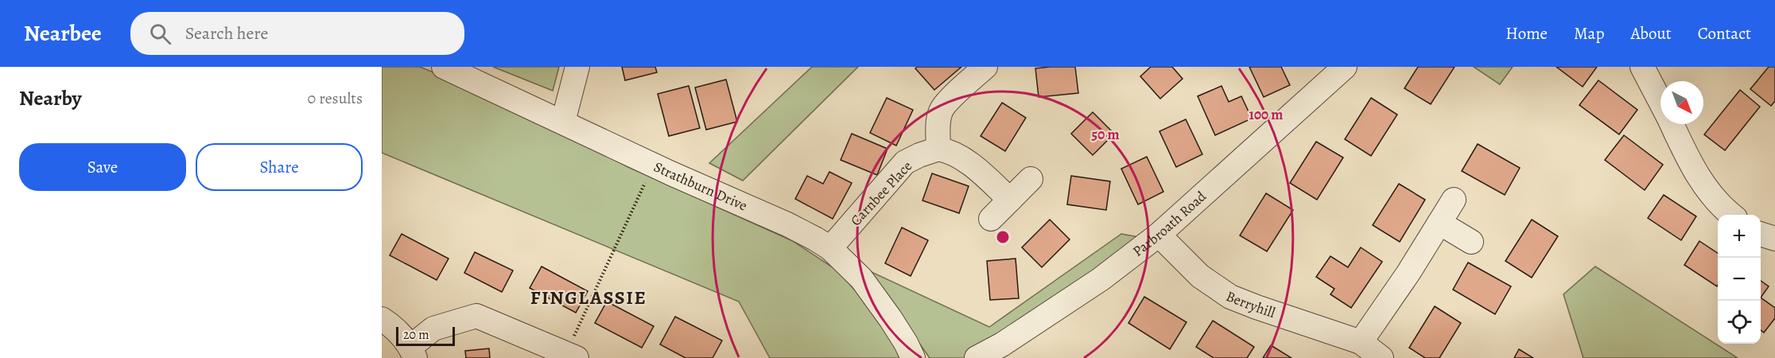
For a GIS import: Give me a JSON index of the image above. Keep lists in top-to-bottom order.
{
  "streets": {
    "street": [
      "Strathburn Drive",
      "Carnbee Place",
      "Parbroath Road",
      "Berryhill"
    ]
  },
  "crossings": [
    ["Strathburn Drive", "Carnbee Place"],
    ["Parbroath Road", "Berryhill"]
  ],
  "districts": ["FINGLASSIE"],
  "scale_bar": "20 m",
  "north": "bottom right",
  "page": {
    "header": "Nearbee",
    "search": "Search here",
    "nav": [
      "Home",
      "Map",
      "About",
      "Contact"
    ],
    "heading": ["Nearby", "0 results"],
    "buttons": ["Save", "Share"],
    "map_buttons": ["+", "−"],
    "scale": "20 m"
  },
  "rings": ["100 m", "50 m"]
}
